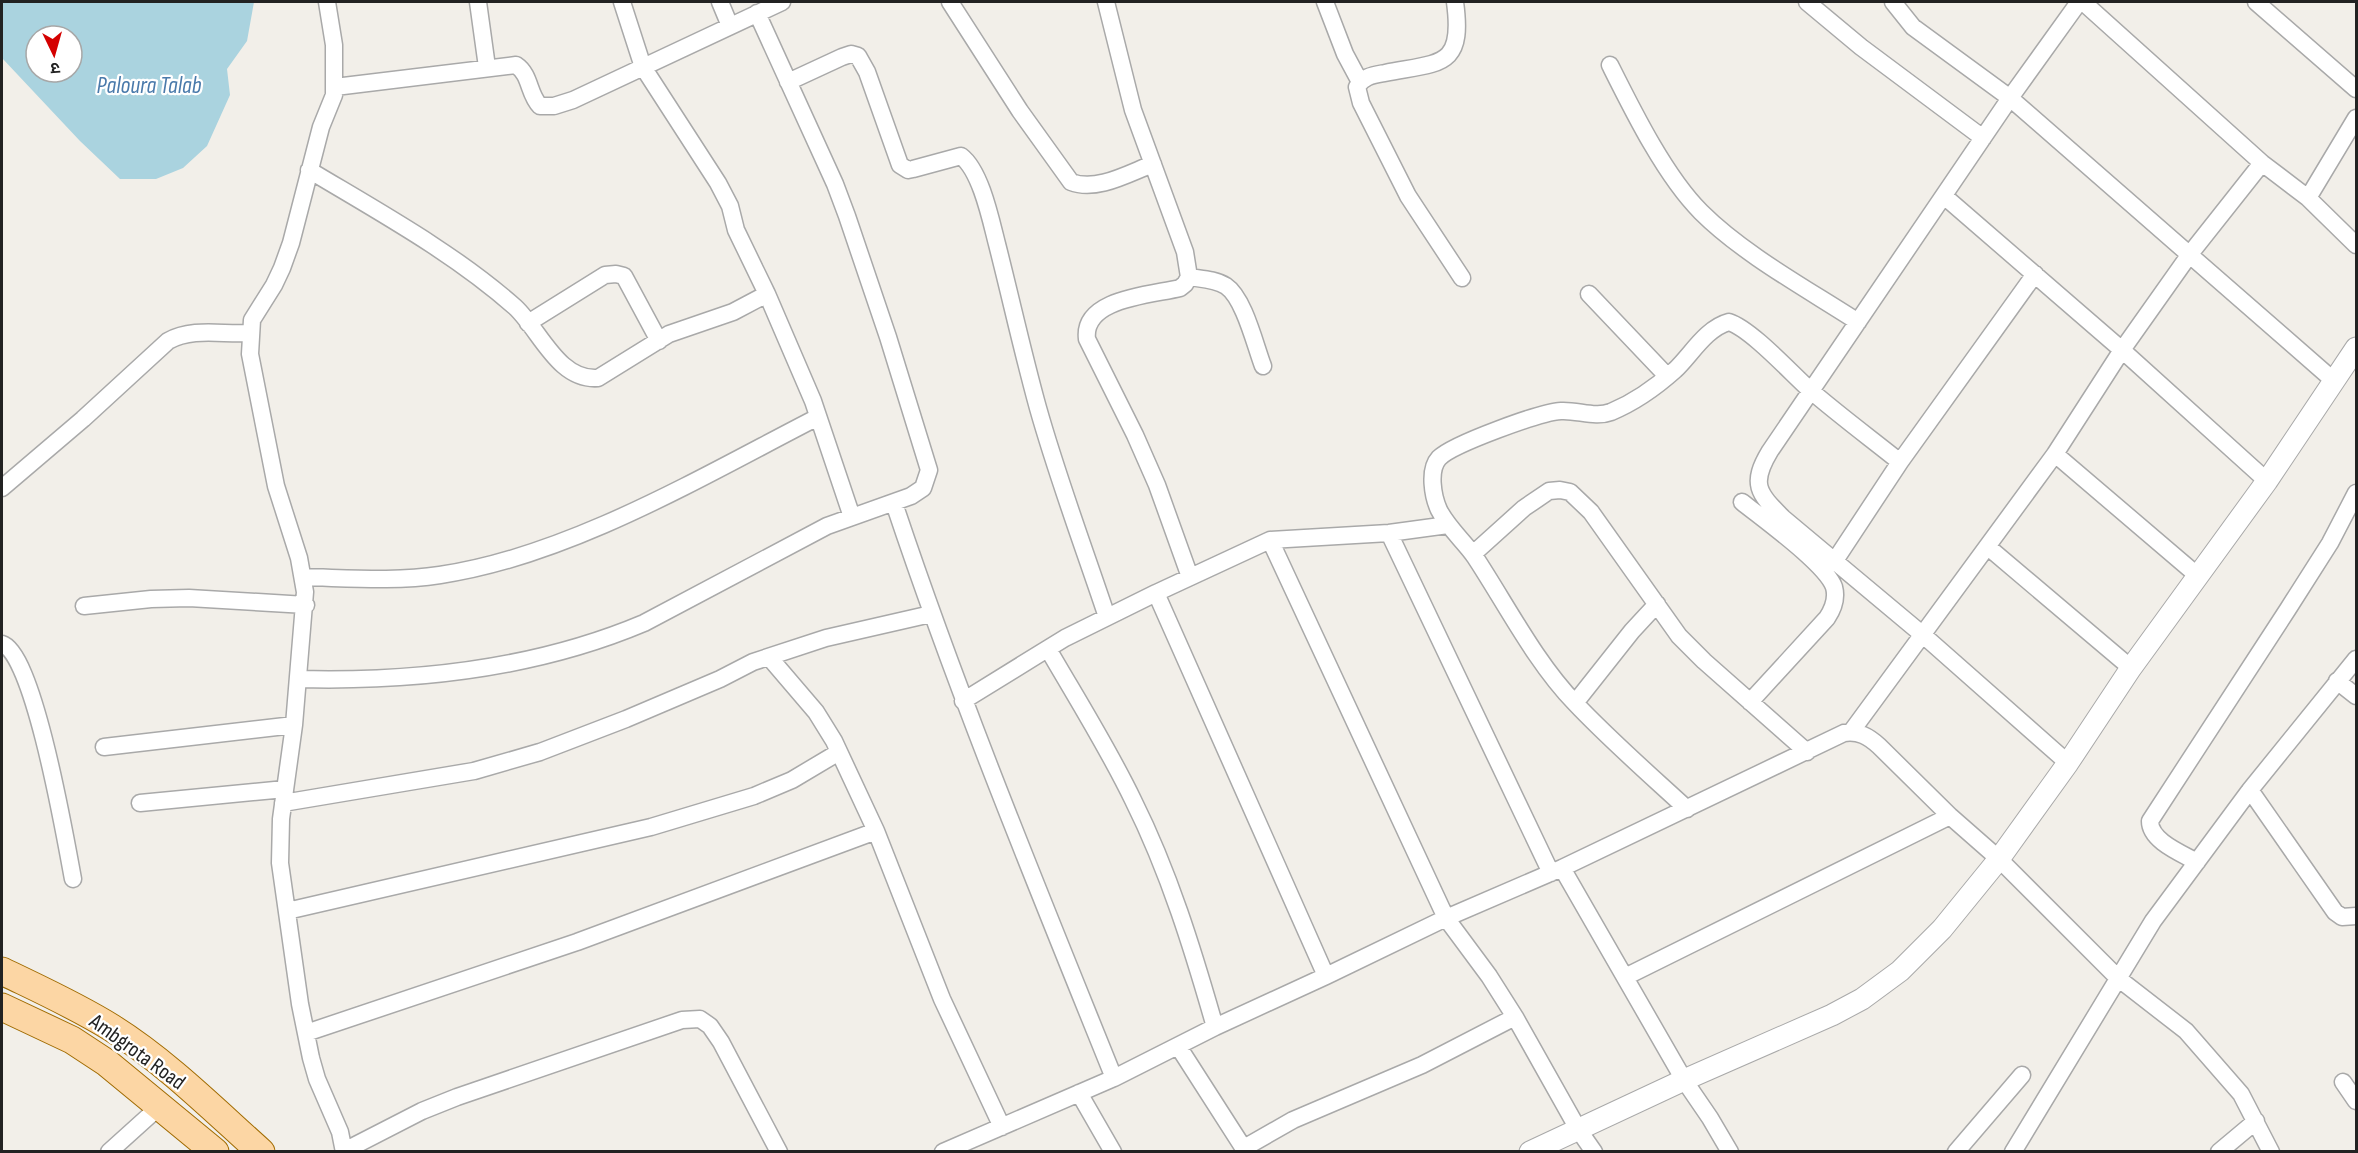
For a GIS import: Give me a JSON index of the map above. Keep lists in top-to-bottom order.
{
  "streets": {
    "main road": ["Ambgrota Road"]
  },
  "water": ["Paloura Talab"],
  "north": "bottom"
}
